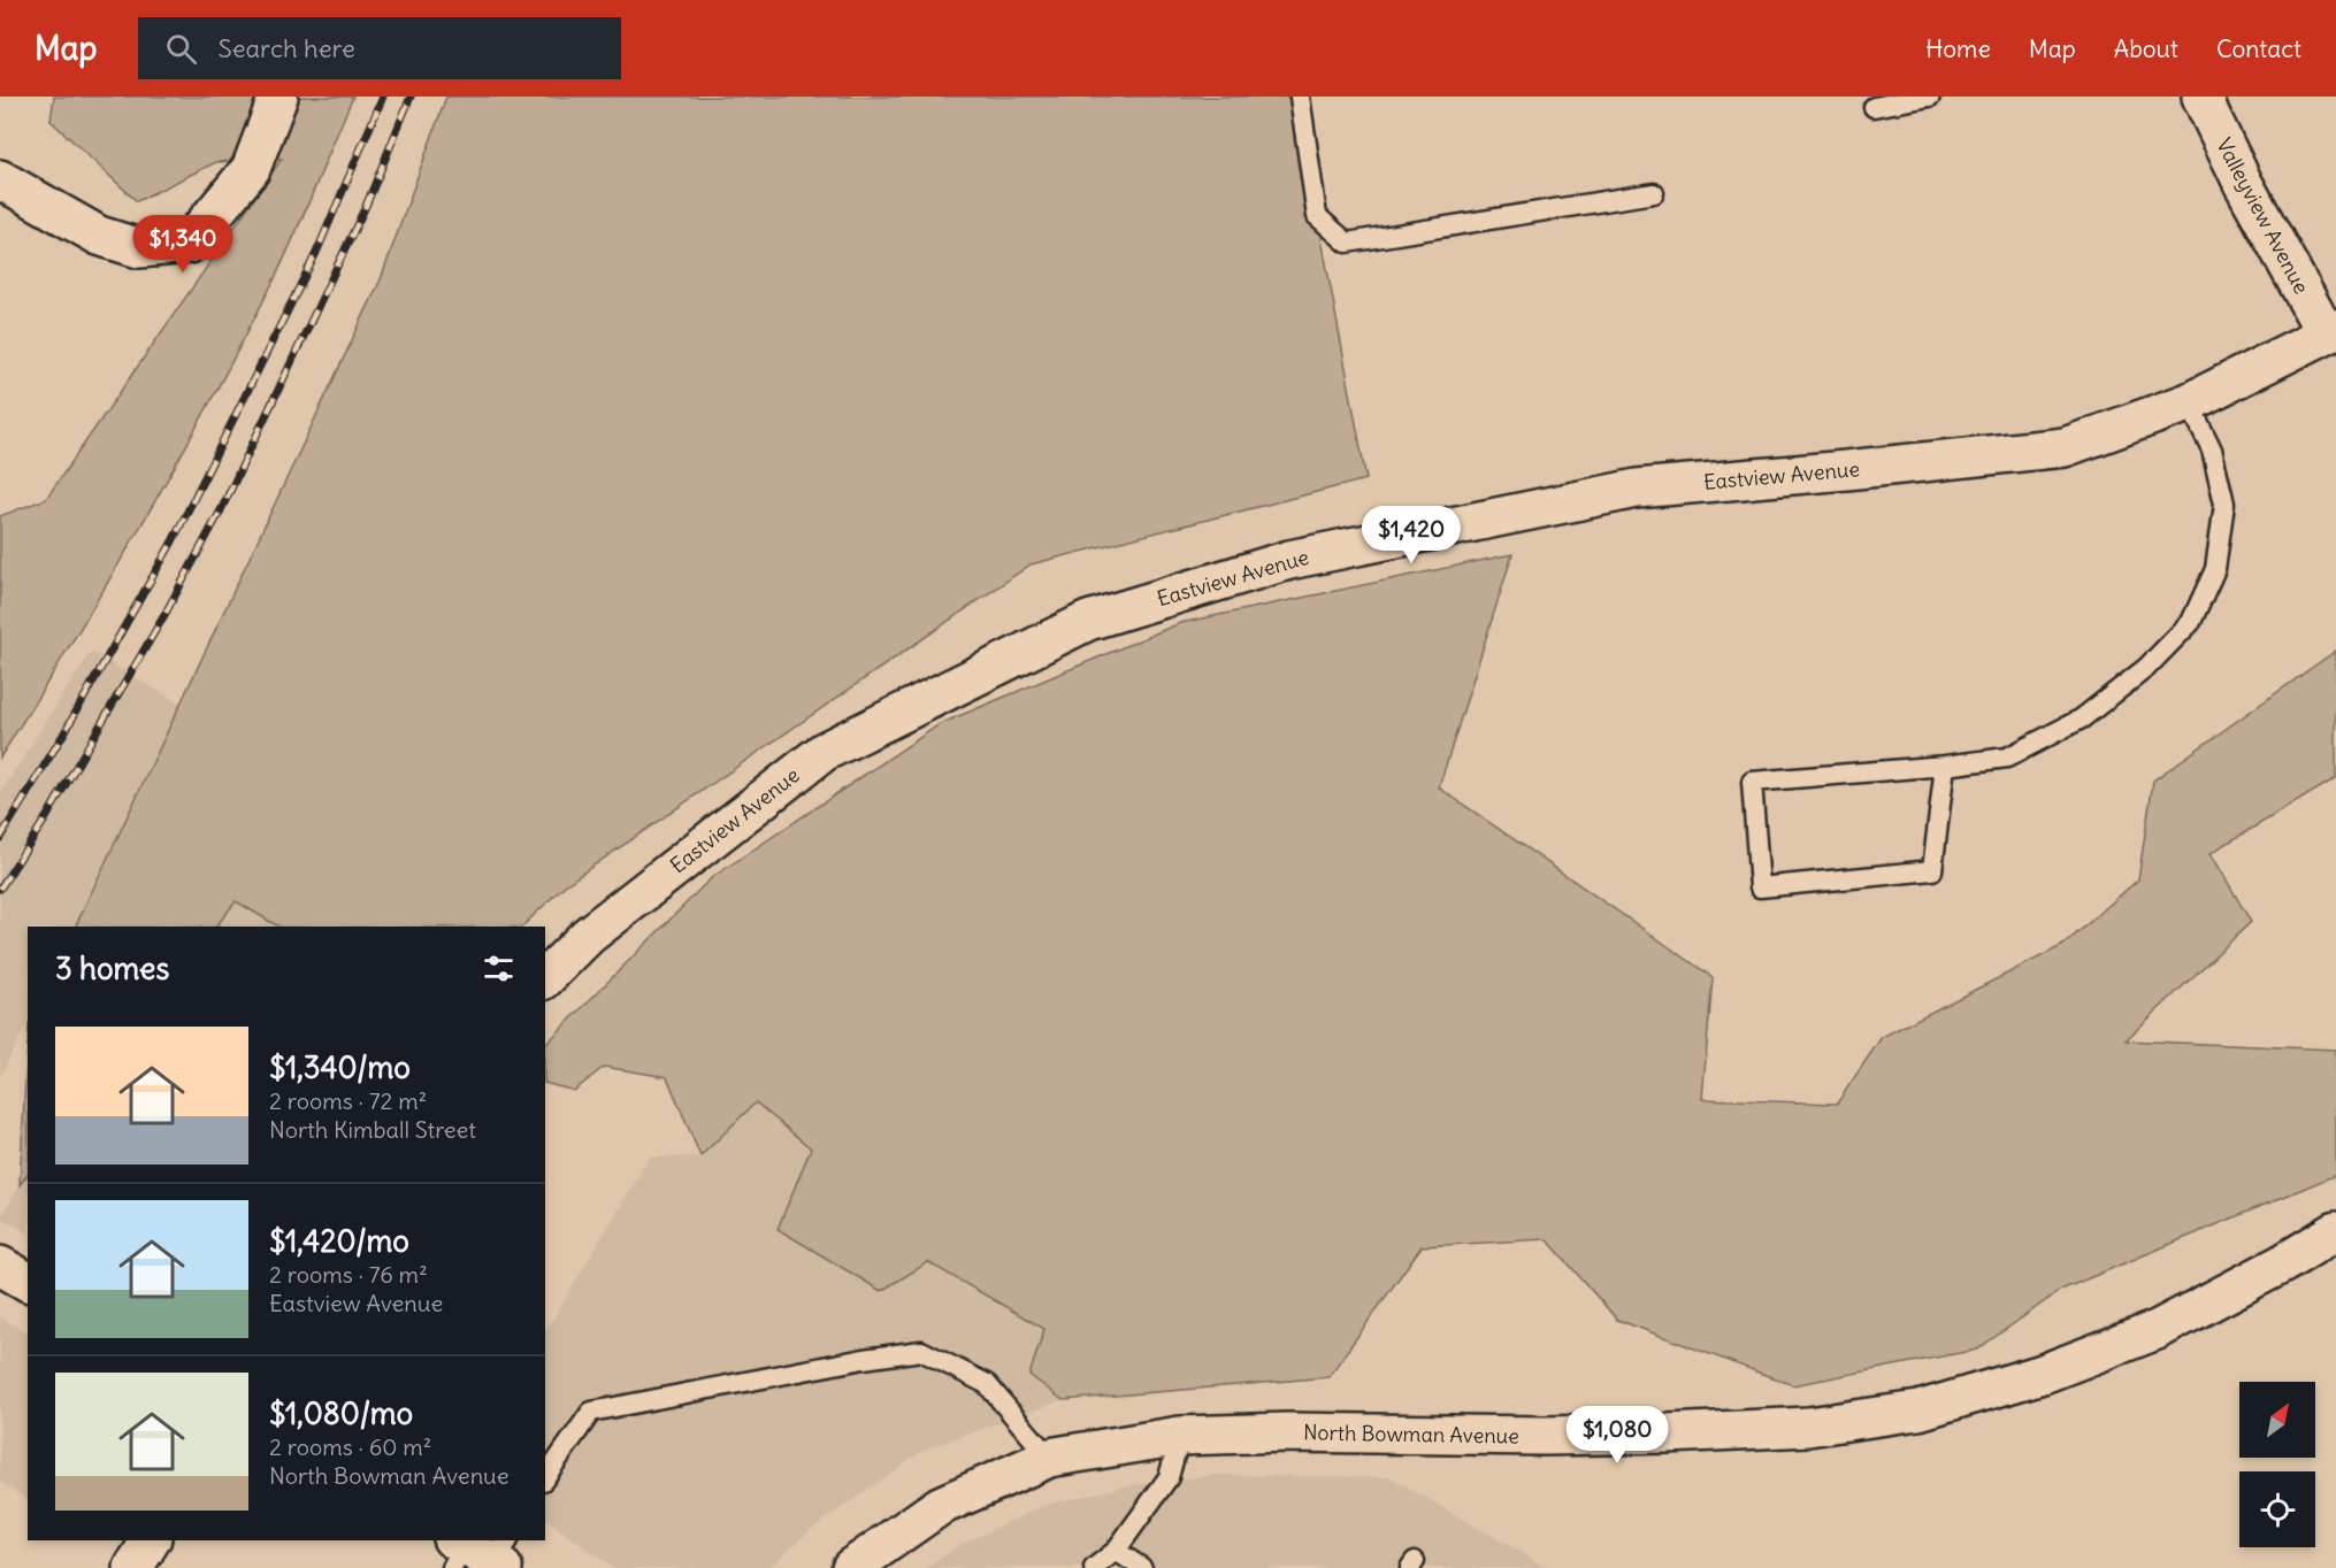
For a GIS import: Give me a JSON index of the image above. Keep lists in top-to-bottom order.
{
  "streets": {
    "street": ["Valleyview Avenue", "Eastview Avenue", "North Bowman Avenue"]
  },
  "crossings": [
    ["Valleyview Avenue", "Eastview Avenue"]
  ],
  "north": "top right",
  "page": {
    "header": "Map",
    "search": "Search here",
    "nav": [
      "Home",
      "Map",
      "About",
      "Contact"
    ],
    "price": ["$1,340", "$1,420", "$1,080"],
    "heading": "3 homes",
    "list": [
      {
        "name": "$1,340/mo",
        "note": "2 rooms · 72 m² · North Kimball Street"
      },
      {
        "name": "$1,420/mo",
        "note": "2 rooms · 76 m² · Eastview Avenue"
      },
      {
        "name": "$1,080/mo",
        "note": "2 rooms · 60 m² · North Bowman Avenue"
      }
    ]
  }
}
